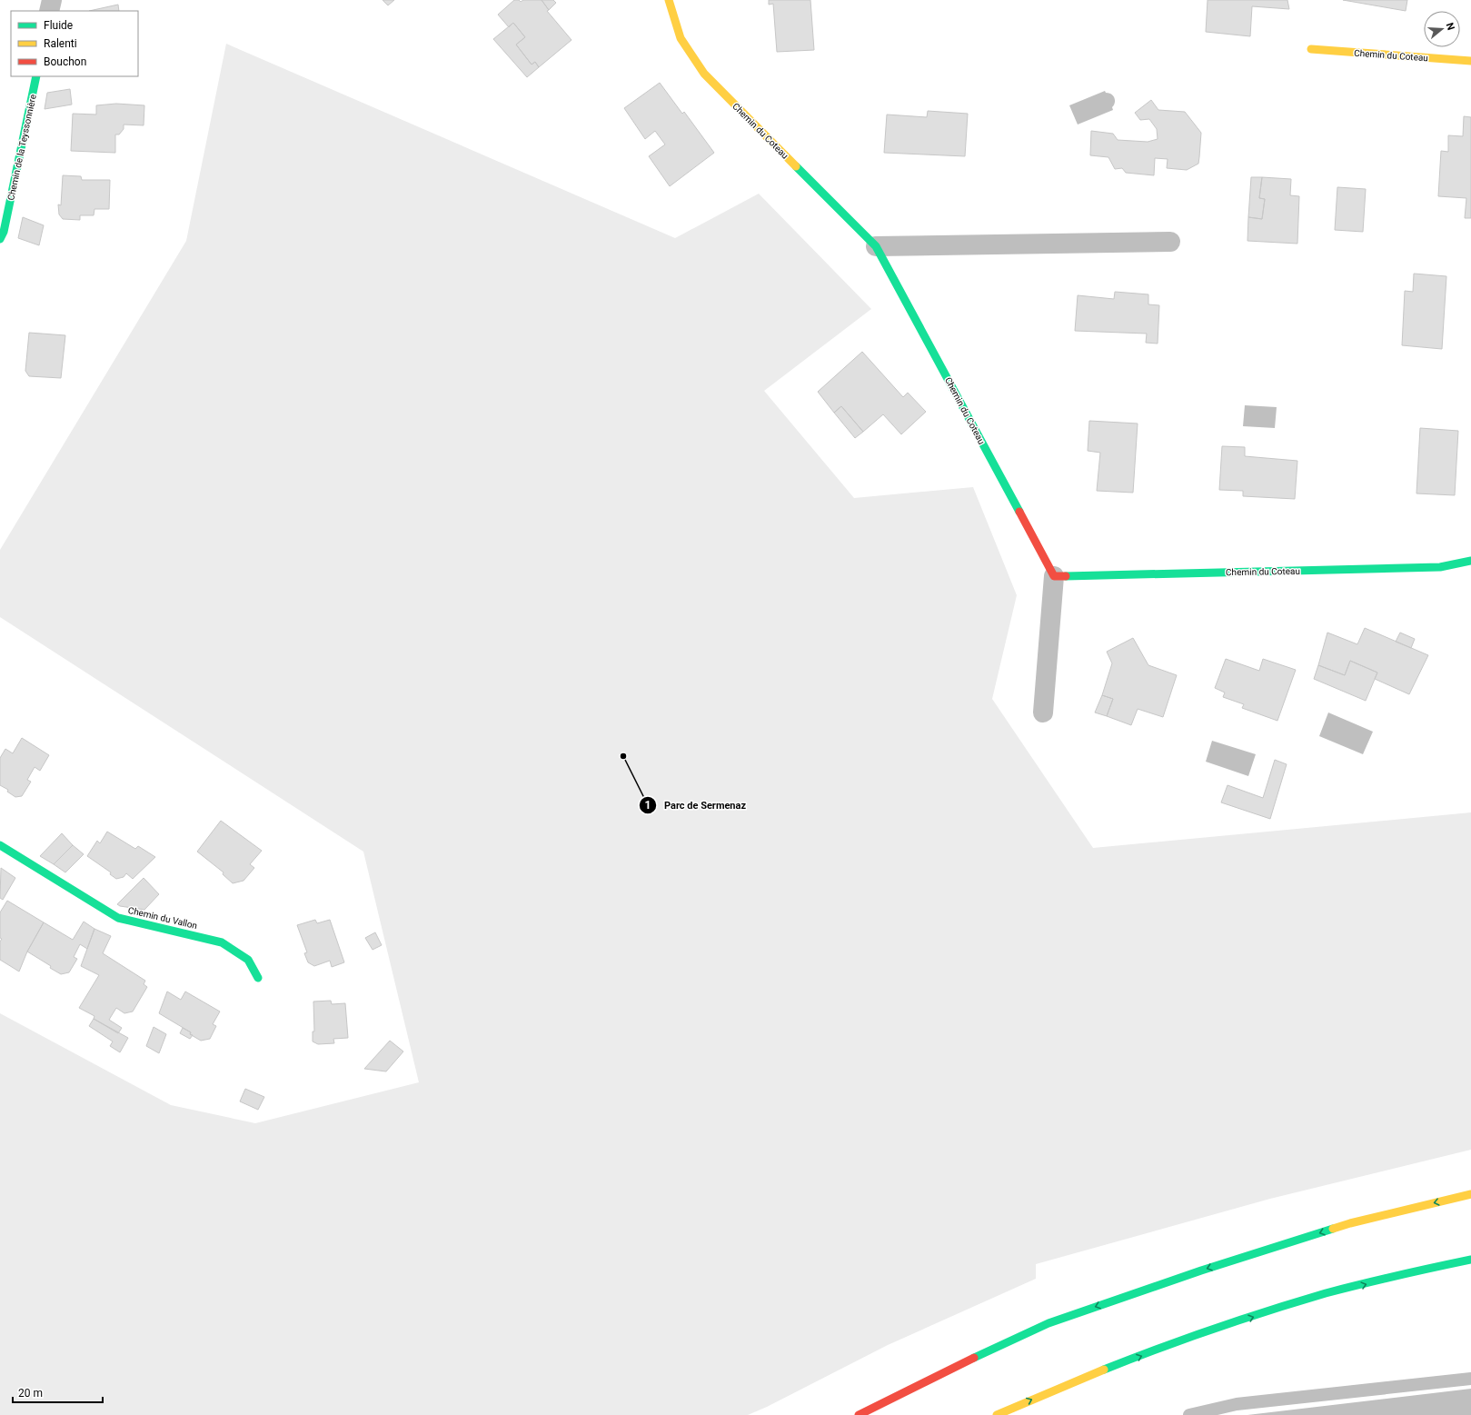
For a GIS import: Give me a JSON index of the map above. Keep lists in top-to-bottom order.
{
  "streets": {
    "main road": ["Chemin du Coteau", "Chemin de la Teyssonnière", "Chemin du Vallon"]
  },
  "places": ["Parc de Sermenaz"],
  "legend": ["Fluide", "Ralenti", "Bouchon"],
  "scale_bar": "20 m",
  "north": "right"
}
